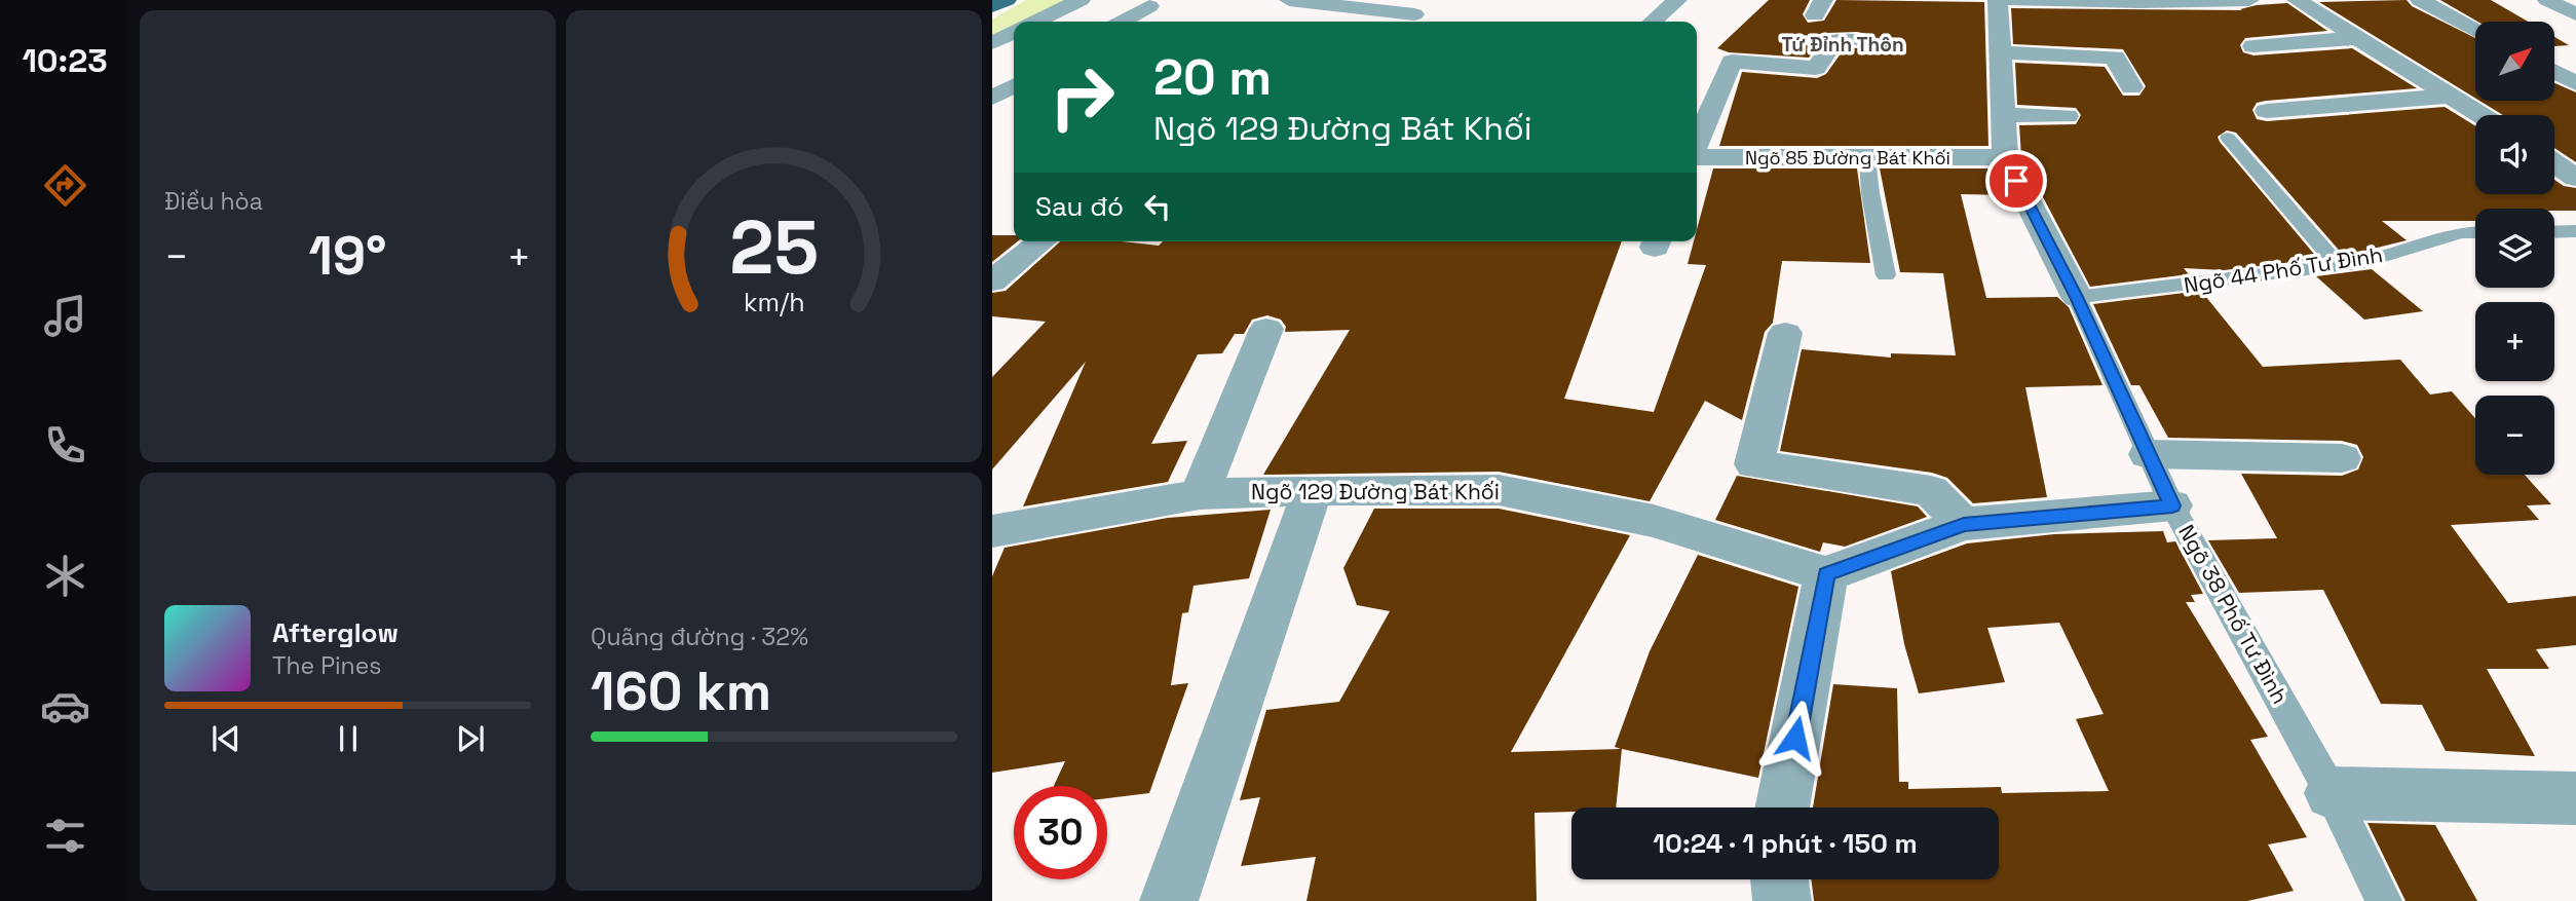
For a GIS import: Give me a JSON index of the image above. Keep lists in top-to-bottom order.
{
  "streets": {
    "street": ["Ngõ 85 Đường Bát Khối", "Ngõ 129 Đường Bát Khối", "Ngõ 38 Phố Tư Đình"],
    "lane": ["Ngõ 44 Phố Tư Đình"]
  },
  "crossings": [
    ["Ngõ 85 Đường Bát Khối", "Ngõ 38 Phố Tư Đình"],
    ["Ngõ 44 Phố Tư Đình", "Ngõ 38 Phố Tư Đình"]
  ],
  "districts": ["Tứ Đỉnh Thôn"],
  "north": "top right",
  "page": {
    "tabs": "10:23",
    "tile": [
      "Điều hòa",
      ["Quãng đường · 32%", "160 km"]
    ],
    "map_buttons": ["+", "−"],
    "turn": ["20 m", "Ngõ 129 Đường Bát Khối"],
    "then": "Sau đó",
    "heat": ["−", "19°", "+"],
    "song": ["Afterglow", "The Pines"],
    "limit": "30",
    "trip": "10:24 · 1 phút · 150 m",
    "gauge": ["25", "km/h"]
  }
}
